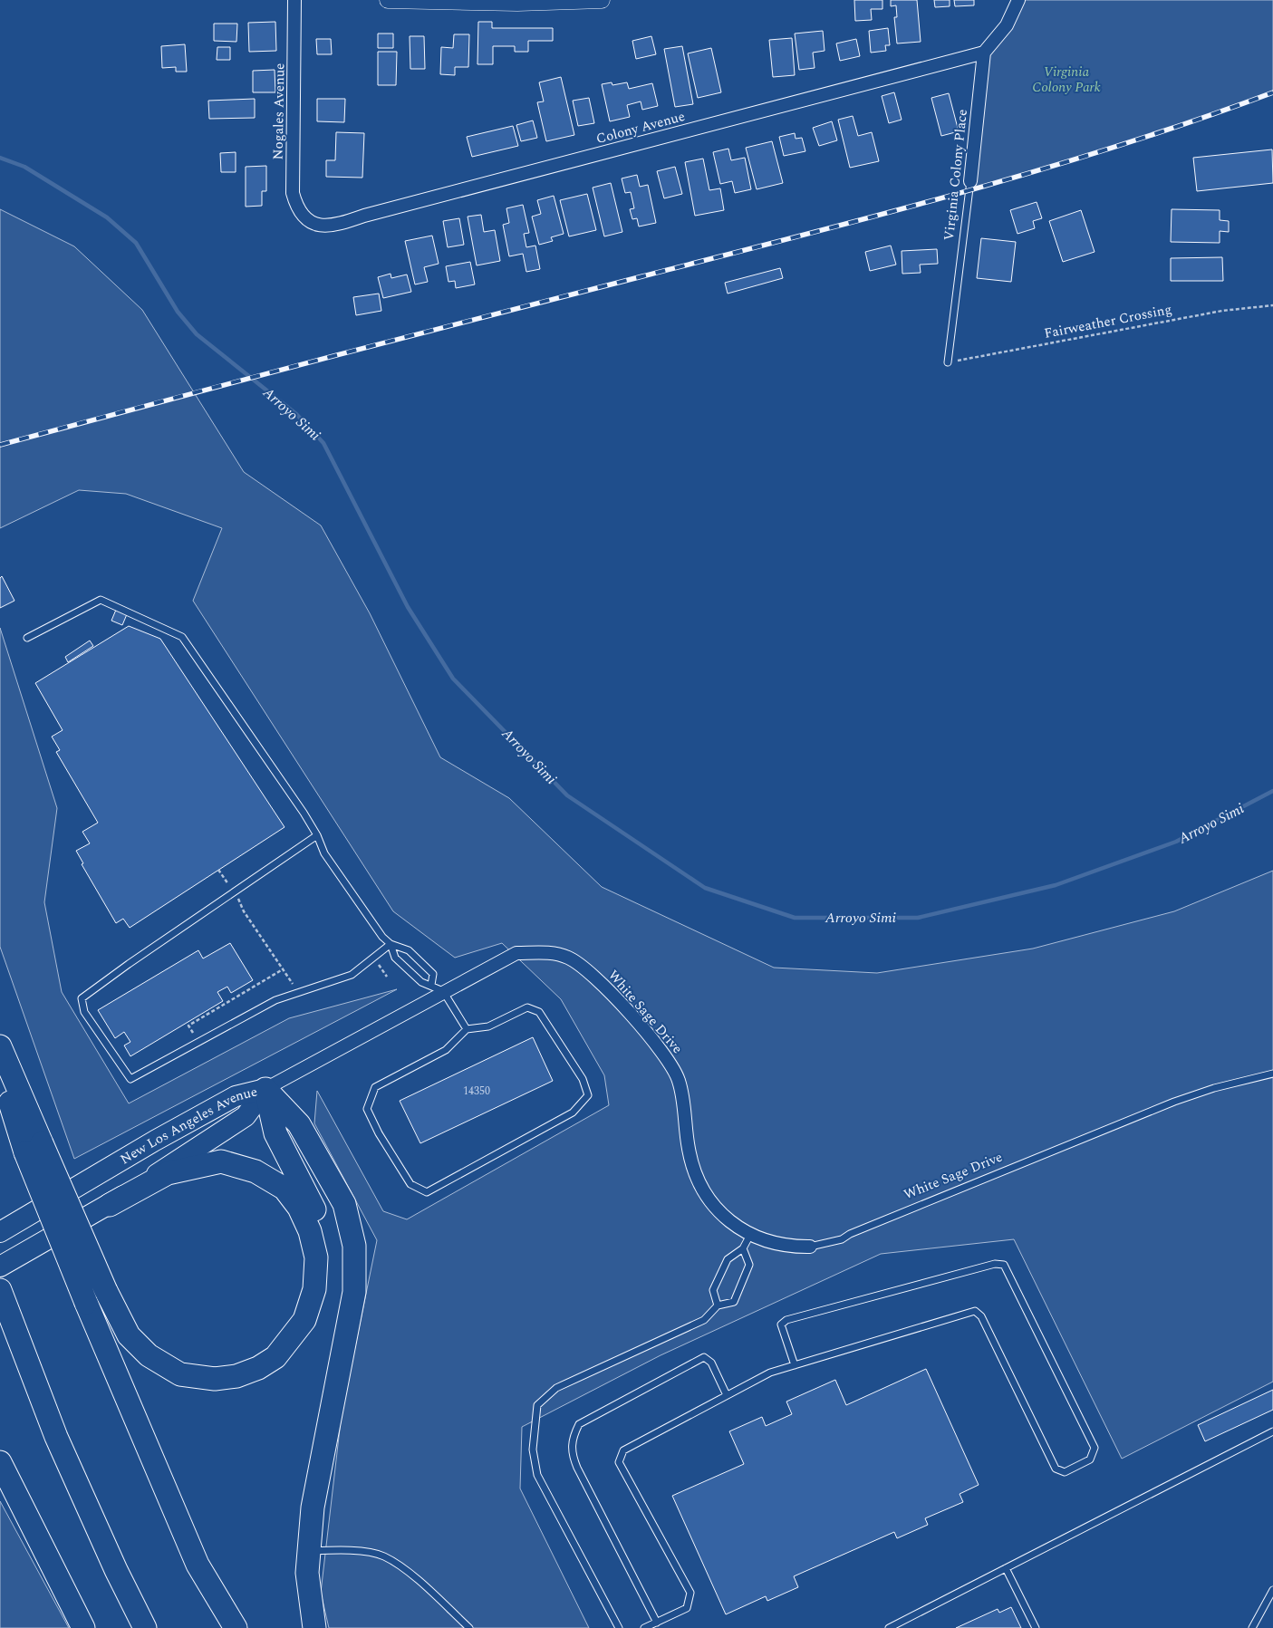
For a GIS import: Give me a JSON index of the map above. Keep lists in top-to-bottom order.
{
  "streets": {
    "main road": ["New Los Angeles Avenue"],
    "street": [
      "Nogales Avenue",
      "Colony Avenue",
      "Virginia Colony Place",
      "White Sage Drive"
    ],
    "path": ["Fairweather Crossing"]
  },
  "crossings": [
    ["Nogales Avenue", "Colony Avenue"],
    ["Colony Avenue", "Virginia Colony Place"],
    ["Virginia Colony Place", "Fairweather Crossing"],
    ["White Sage Drive", "New Los Angeles Avenue"]
  ],
  "water": ["Arroyo Simi"],
  "parks": ["Virginia Colony Park"],
  "house_numbers": ["14350"]
}
